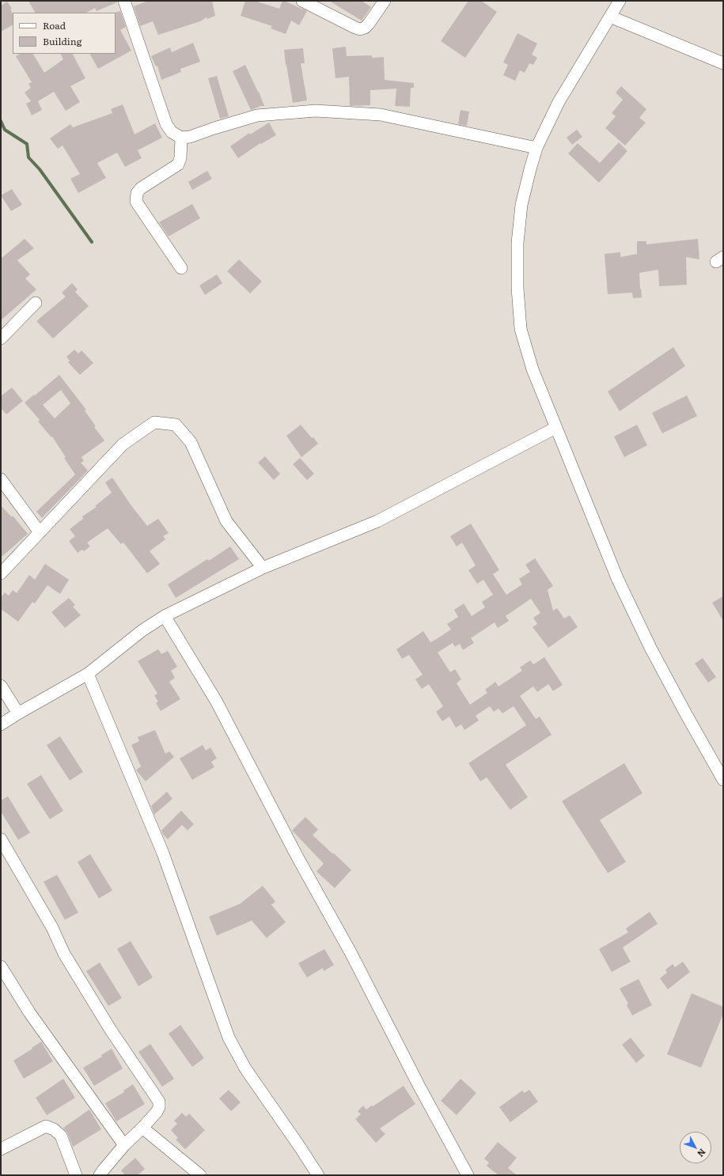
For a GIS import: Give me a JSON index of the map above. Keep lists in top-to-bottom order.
{
  "legend": ["Road", "Building"],
  "north": "bottom right"
}
